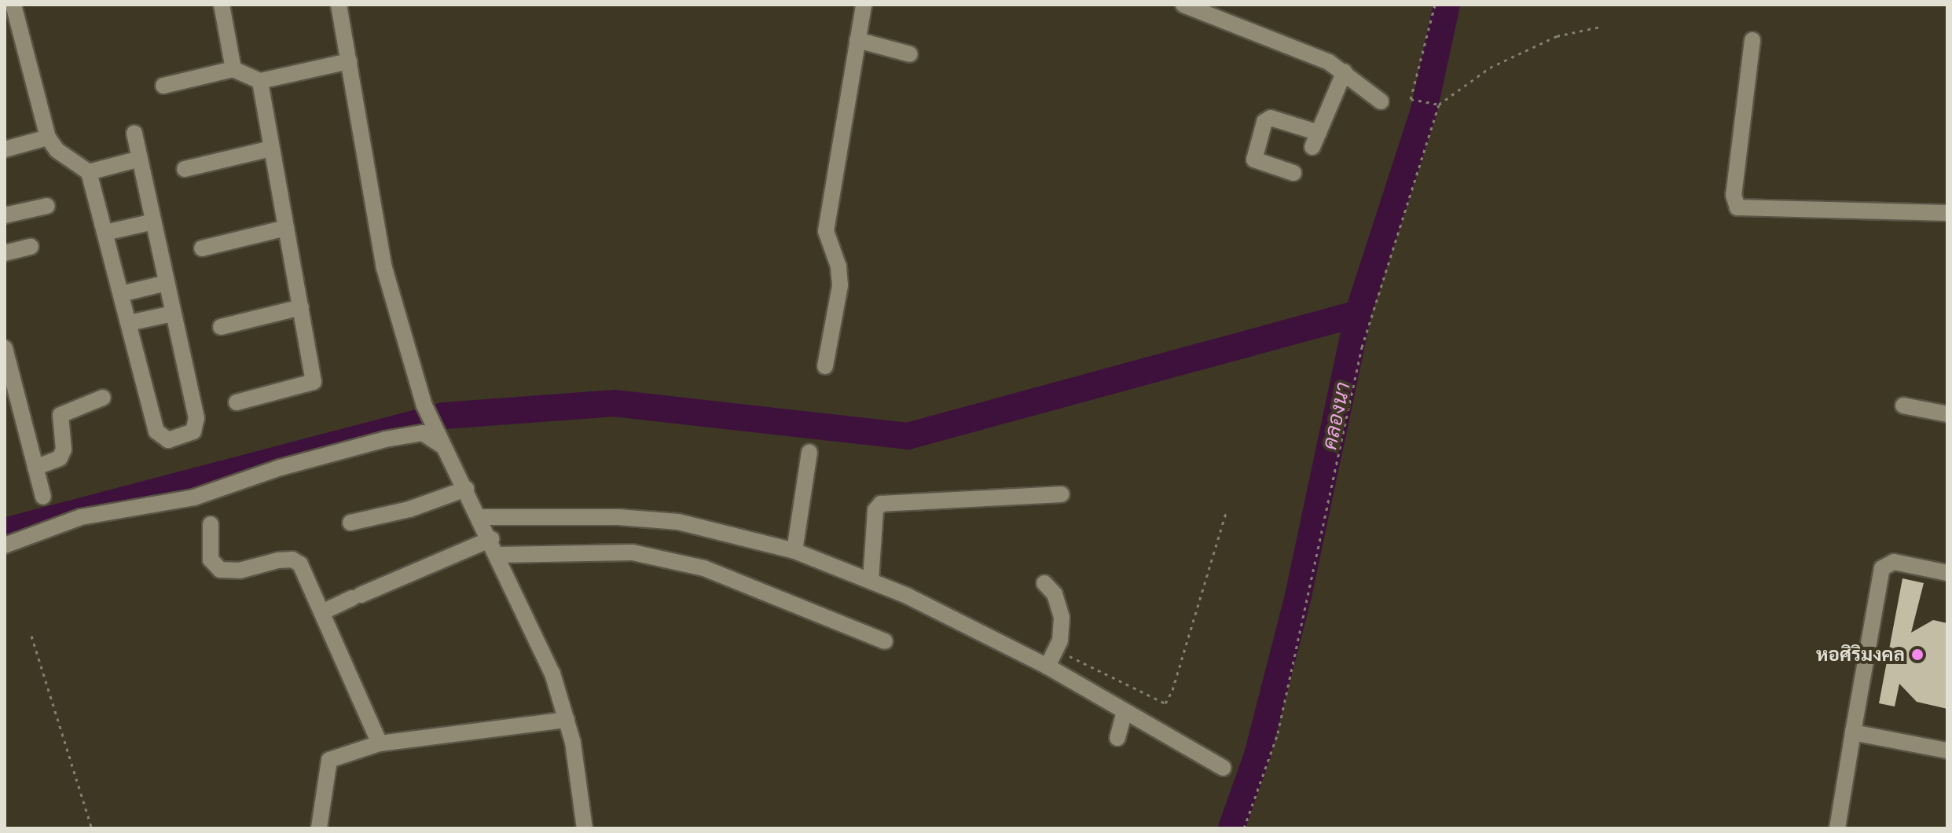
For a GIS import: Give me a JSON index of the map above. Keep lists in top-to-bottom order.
{
  "water": ["คลองนา"],
  "places": ["หอศิริมงคล"]
}
